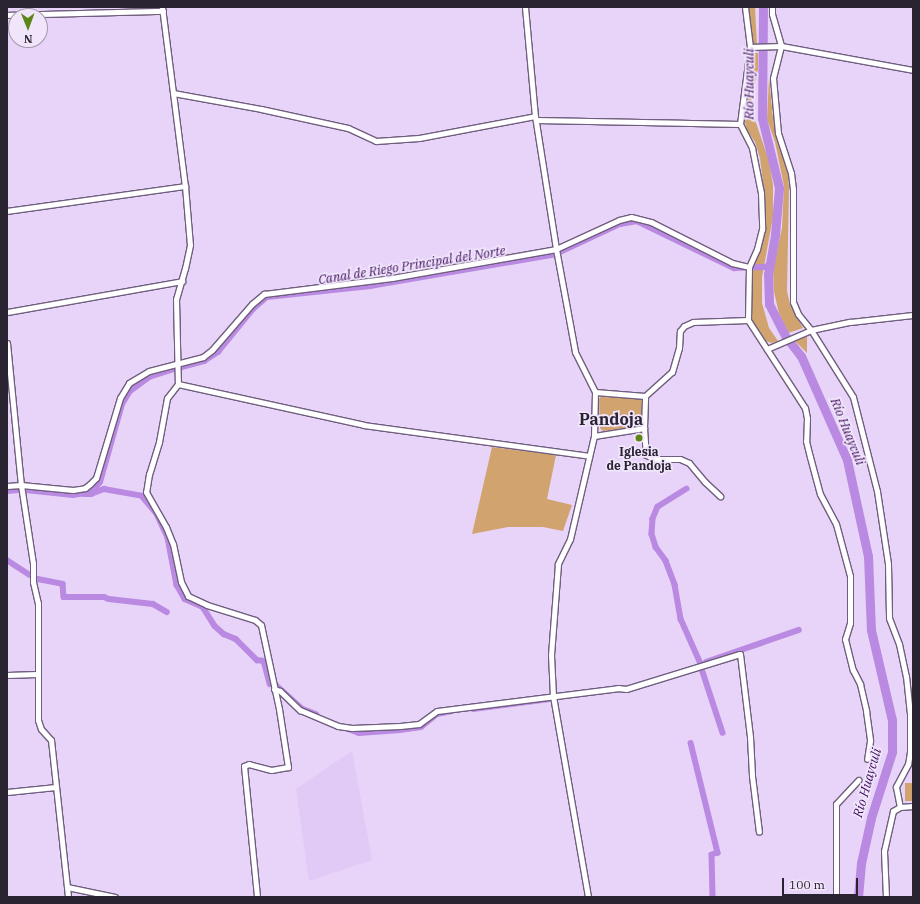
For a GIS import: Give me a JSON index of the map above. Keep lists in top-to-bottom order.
{
  "districts": ["Pandoja"],
  "water": ["Río Huayculi", "Canal de Riego Principal del Norte"],
  "places": ["Iglesia de Pandoja"],
  "scale_bar": "100 m",
  "north": "bottom"
}
